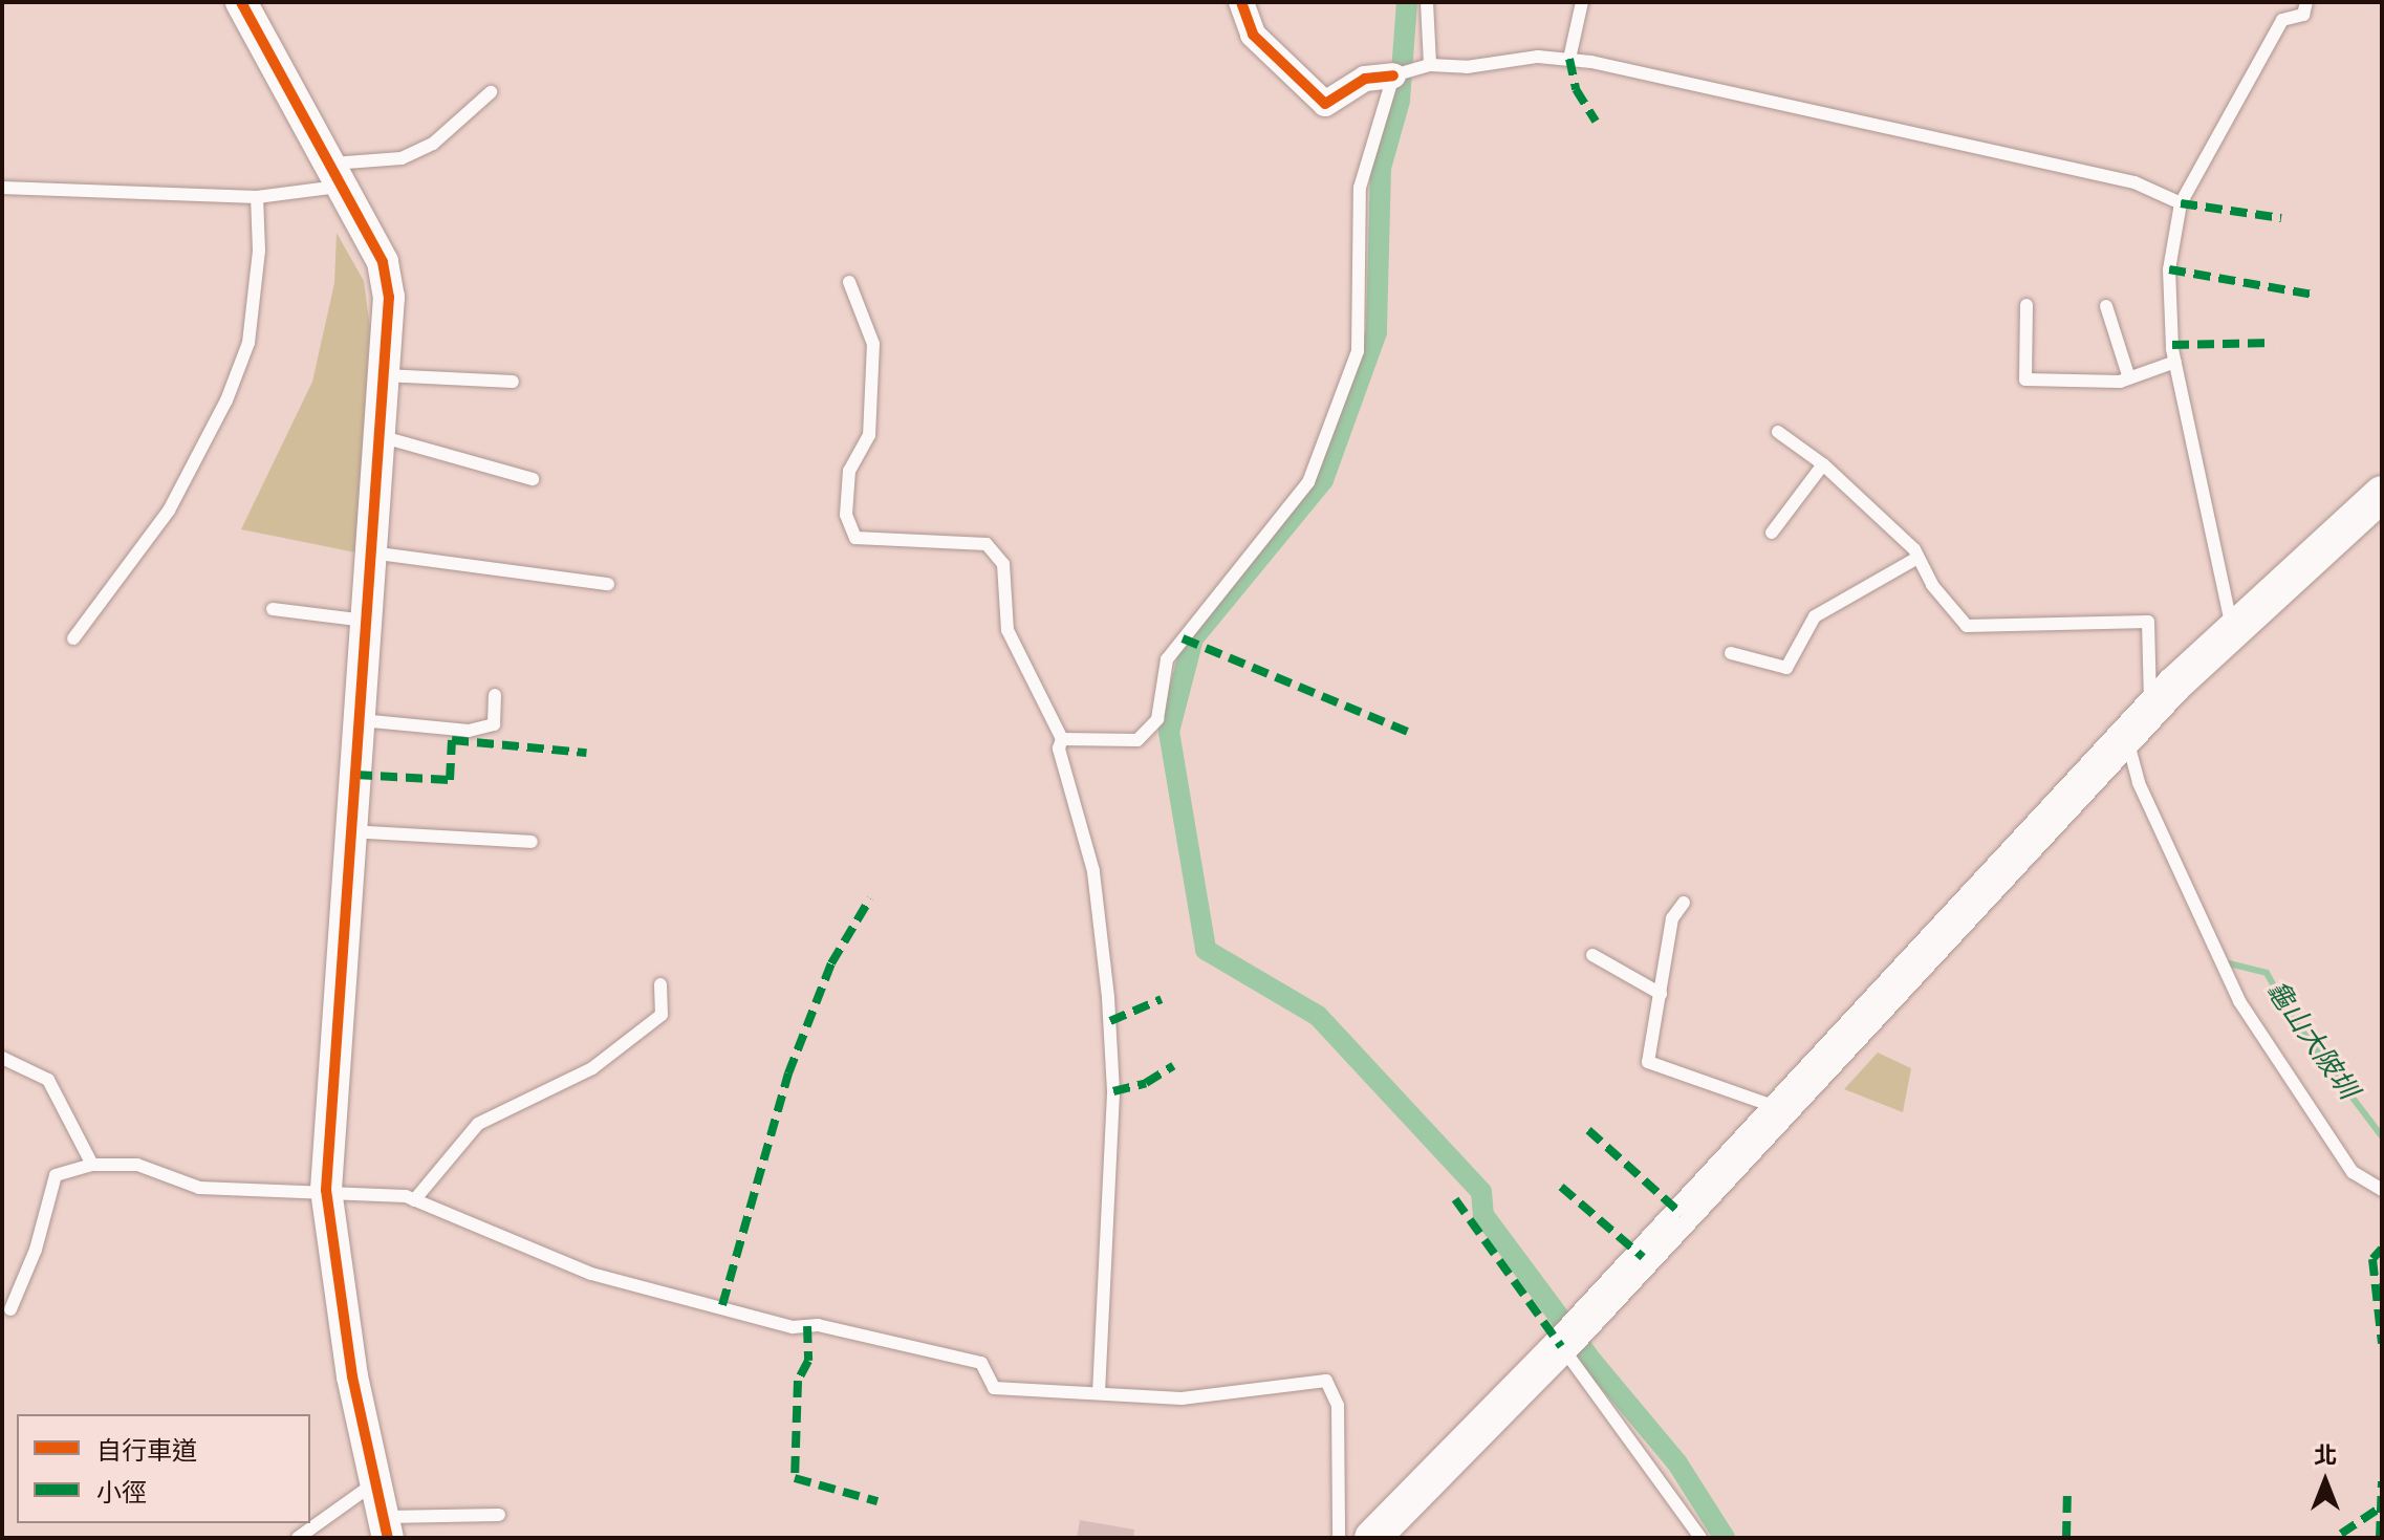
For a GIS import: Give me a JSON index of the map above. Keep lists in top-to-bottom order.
{
  "water": ["龜山大陂圳"],
  "legend": ["自行車道", "小徑"],
  "north": "top"
}
